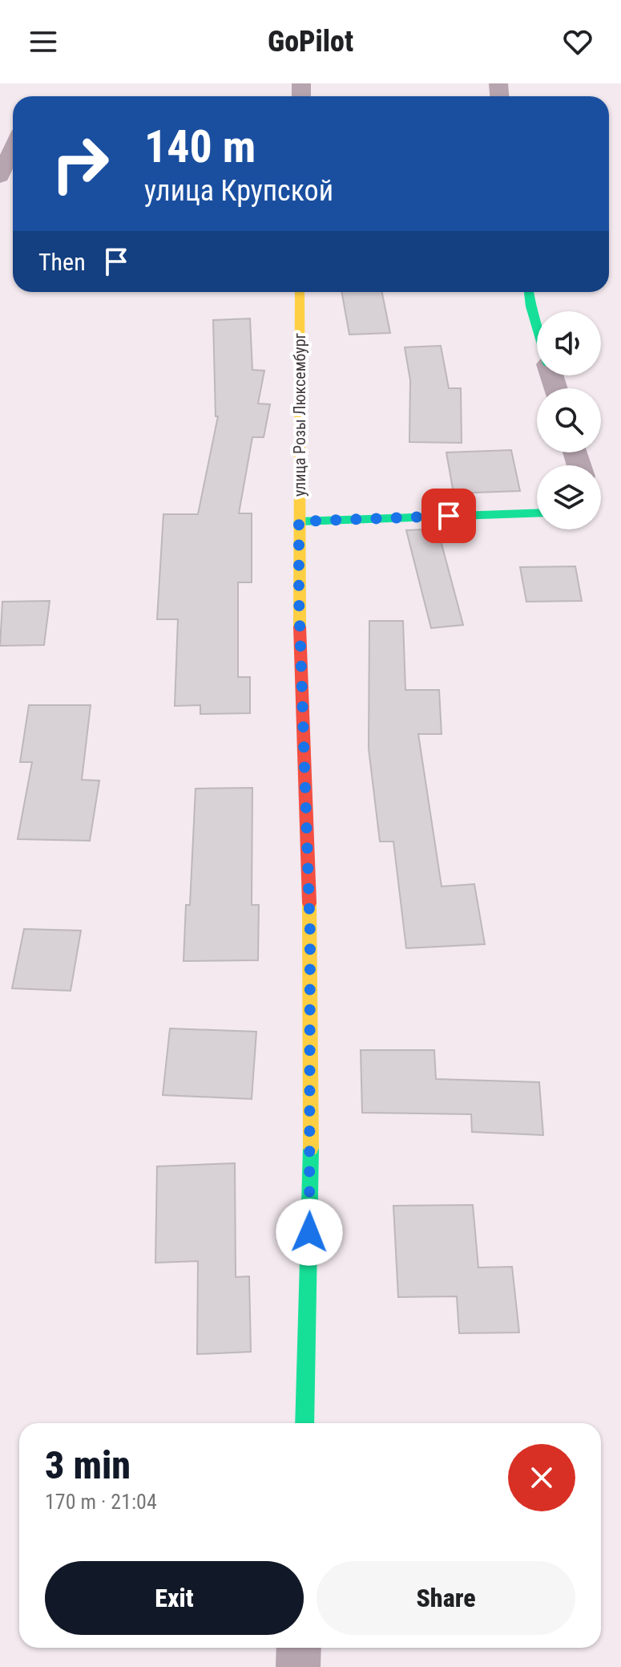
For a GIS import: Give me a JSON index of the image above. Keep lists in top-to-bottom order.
{
  "streets": {
    "street": ["улица Розы Люксембург"]
  },
  "page": {
    "header": "GoPilot",
    "turn": ["140 m", "улица Крупской"],
    "then": "Then",
    "heading": ["3 min", "170 m · 21:04"],
    "buttons": ["Exit", "Share"]
  }
}
